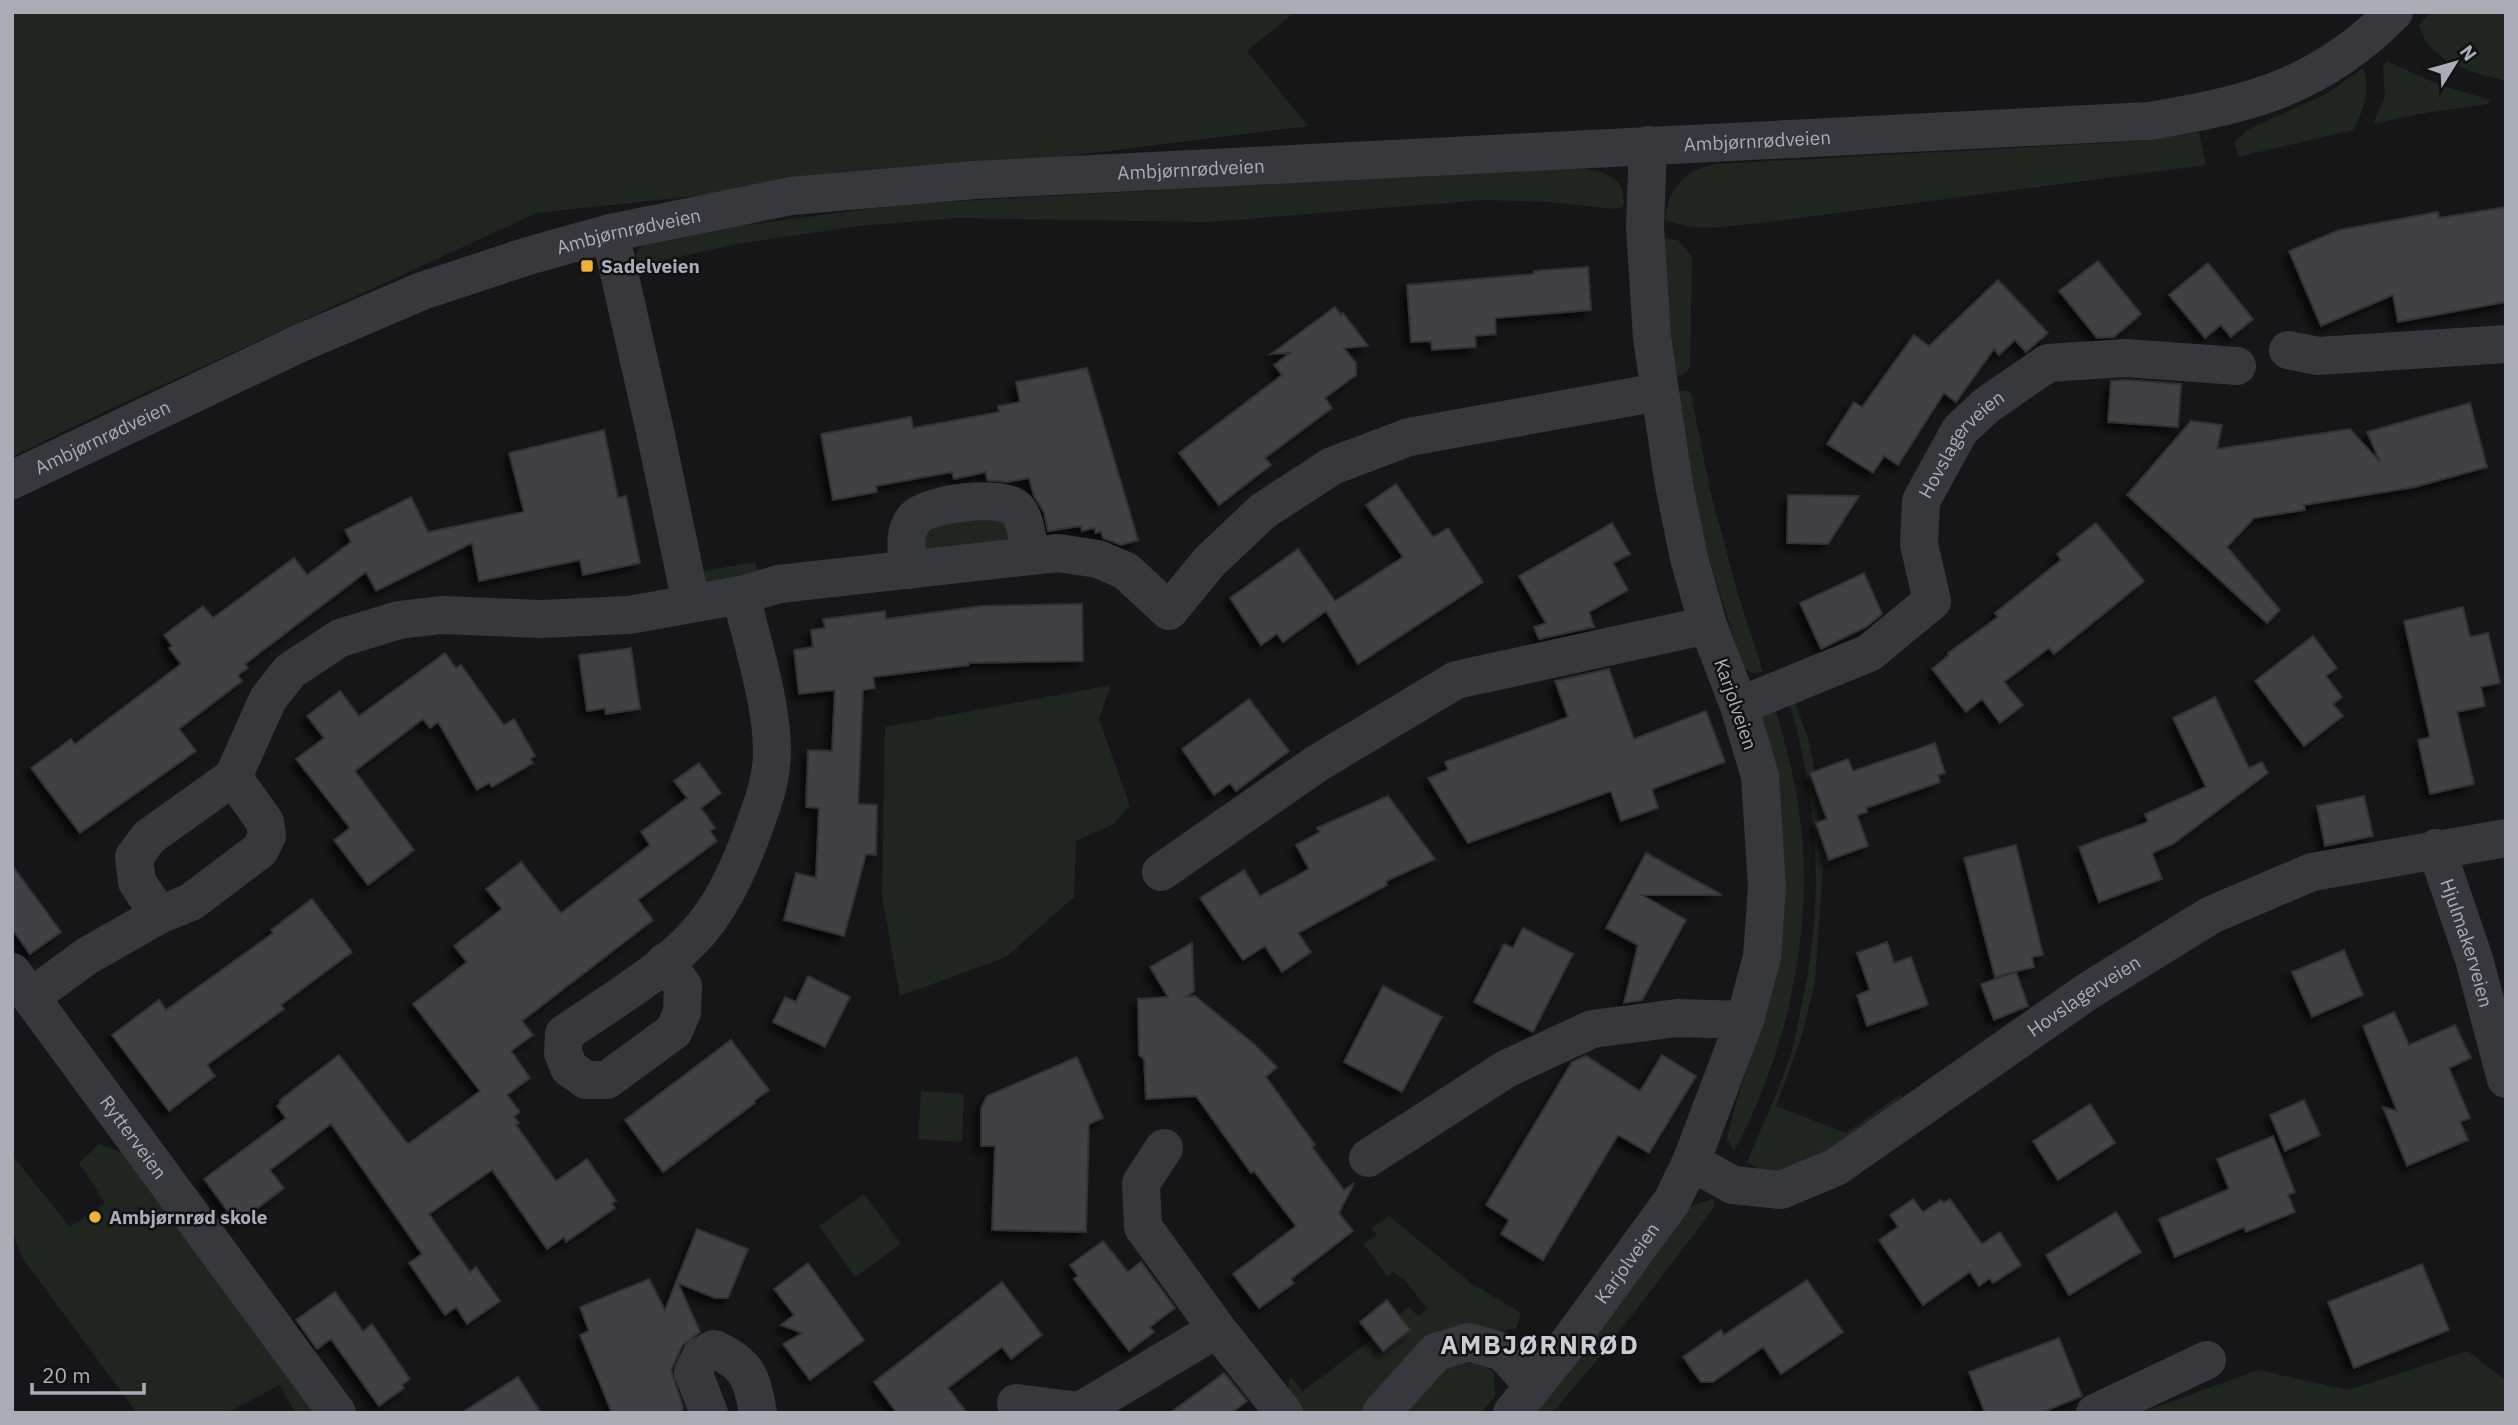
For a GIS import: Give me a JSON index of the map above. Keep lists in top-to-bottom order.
{
  "streets": {
    "street": [
      "Ambjørnrødveien",
      "Hovslagerveien",
      "Karjolveien",
      "Hjulmakerveien",
      "Rytterveien"
    ]
  },
  "crossings": [
    ["Ambjørnrødveien", "Karjolveien"],
    ["Hovslagerveien", "Karjolveien"],
    ["Hovslagerveien", "Hjulmakerveien"]
  ],
  "districts": ["AMBJØRNRØD"],
  "places": {
    "transit": ["Sadelveien"],
    "other": ["Ambjørnrød skole"]
  },
  "scale_bar": "20 m",
  "north": "top right"
}
